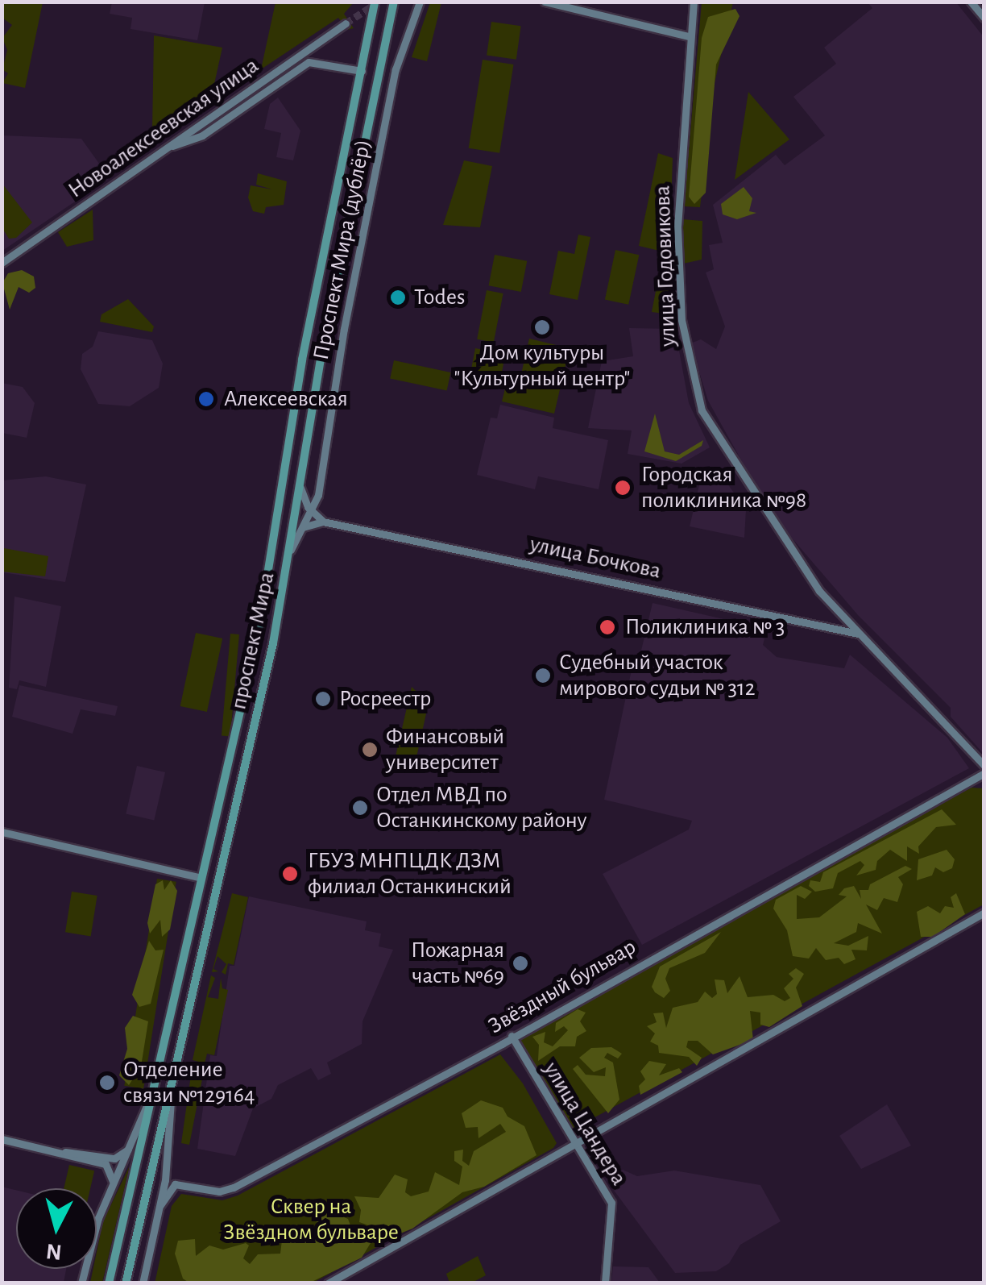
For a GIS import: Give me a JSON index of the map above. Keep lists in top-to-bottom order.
{
  "streets": {
    "main road": ["проспект Мира"],
    "street": [
      "Новоалексеевская улица",
      "Проспект Мира (дублёр)",
      "улица Годовикова",
      "улица Бочкова",
      "Звёздный бульвар",
      "улица Цандера"
    ]
  },
  "crossings": [
    ["Проспект Мира (дублёр)", "улица Бочкова"],
    ["Проспект Мира (дублёр)", "проспект Мира"],
    ["улица Годовикова", "улица Бочкова"],
    ["Звёздный бульвар", "улица Цандера"]
  ],
  "parks": ["Сквер на Звёздном бульваре"],
  "places": [
    "Todes",
    "Дом культуры \"Культурный центр\"",
    "Алексеевская",
    "Городская поликлиника №98",
    "Поликлиника № 3",
    "Судебный участок мирового судьи № 312",
    "Росреестр",
    "Финансовый университет",
    "Отдел МВД по Останкинскому району",
    "ГБУЗ МНПЦДК ДЗМ филиал Останкинский",
    "Пожарная часть №69",
    "Отделение связи №129164"
  ],
  "north": "bottom"
}
